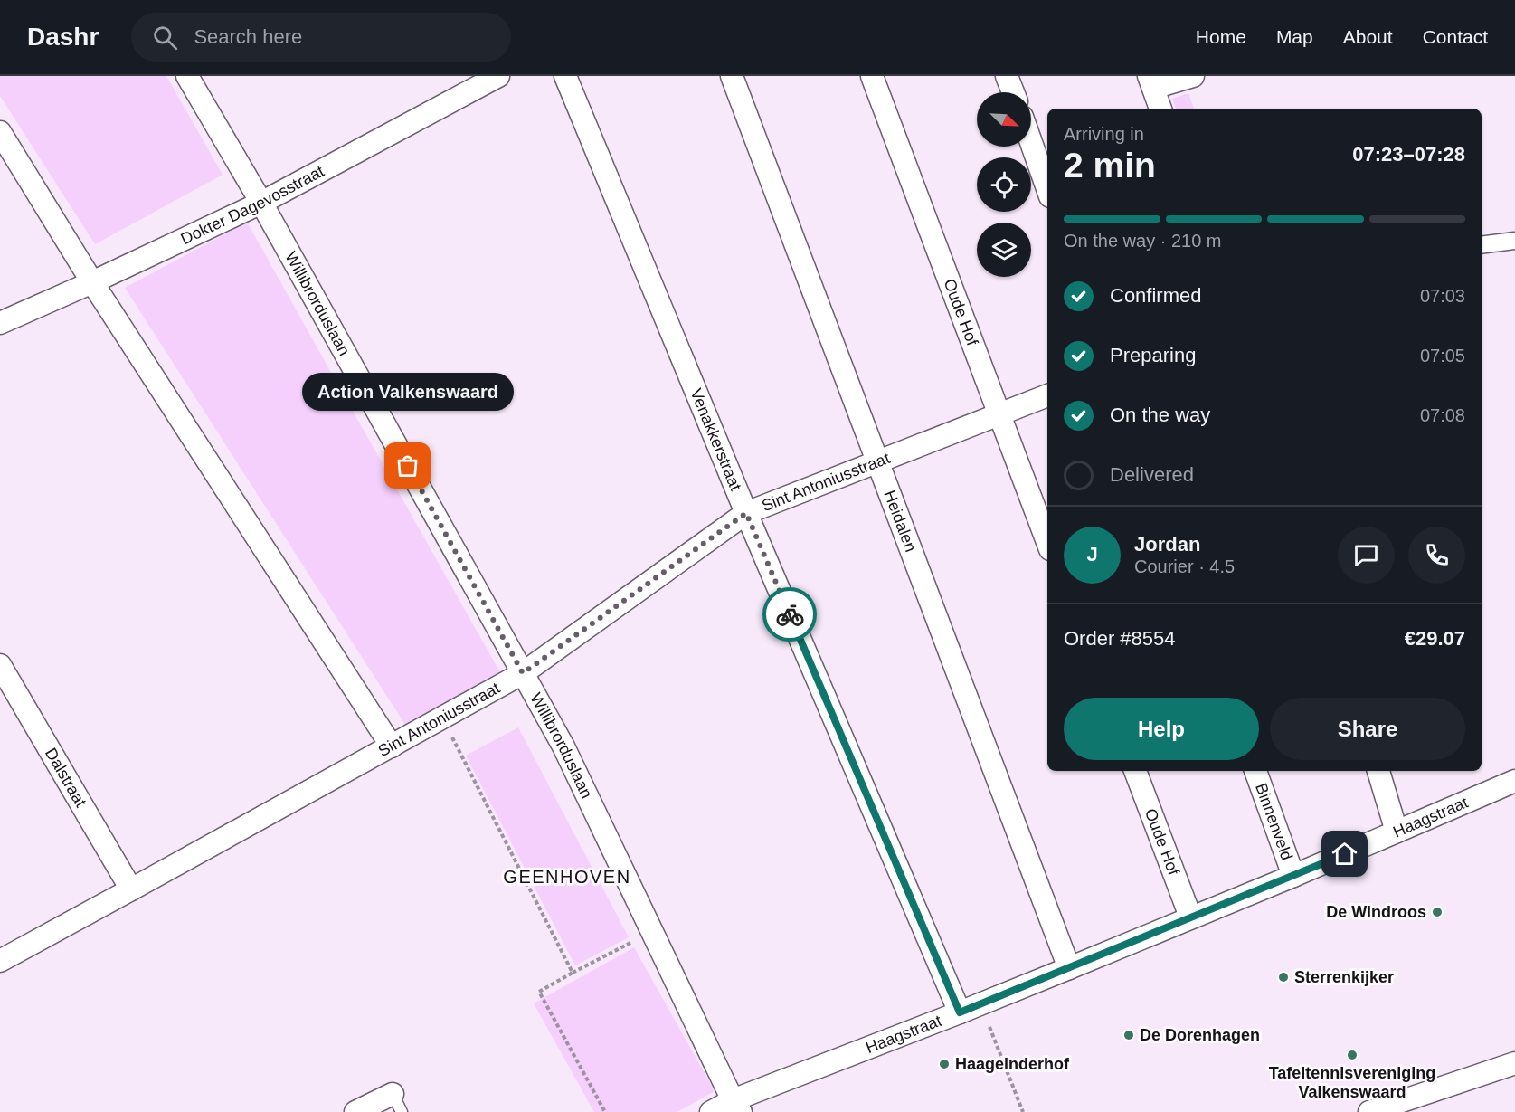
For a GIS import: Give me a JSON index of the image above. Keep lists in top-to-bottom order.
{
  "streets": {
    "street": [
      "Dokter Dagevosstraat",
      "Willibrorduslaan",
      "Oude Hof",
      "Venakkerstraat",
      "Sint Antoniusstraat",
      "Heidalen",
      "Dalstraat",
      "Haagstraat",
      "Binnenveld"
    ]
  },
  "crossings": [
    ["Dokter Dagevosstraat", "Willibrorduslaan"],
    ["Willibrorduslaan", "Sint Antoniusstraat"],
    ["Willibrorduslaan", "Haagstraat"],
    ["Oude Hof", "Sint Antoniusstraat"],
    ["Oude Hof", "Haagstraat"],
    ["Venakkerstraat", "Sint Antoniusstraat"],
    ["Venakkerstraat", "Haagstraat"],
    ["Sint Antoniusstraat", "Heidalen"],
    ["Sint Antoniusstraat", "Dalstraat"],
    ["Heidalen", "Haagstraat"],
    ["Haagstraat", "Binnenveld"]
  ],
  "districts": ["GEENHOVEN"],
  "places": [
    "Action Valkenswaard",
    "De Windroos",
    "Sterrenkijker",
    "De Dorenhagen",
    "Tafeltennisvereniging Valkenswaard",
    "Haageinderhof"
  ],
  "north": "bottom right",
  "page": {
    "header": "Dashr",
    "search": "Search here",
    "nav": [
      "Home",
      "Map",
      "About",
      "Contact"
    ],
    "heading": ["2 min", "Arriving in", "07:23–07:28"],
    "panel": [
      "Jordan",
      "Courier · 4.5",
      "Order #8554",
      "€29.07"
    ],
    "bar": "On the way · 210 m",
    "list": [
      ["Confirmed", "07:03"],
      ["Preparing", "07:05"],
      ["On the way", "07:08"],
      "Delivered"
    ],
    "bubble": "Action Valkenswaard",
    "round": "J",
    "buttons": ["Help", "Share"]
  }
}
